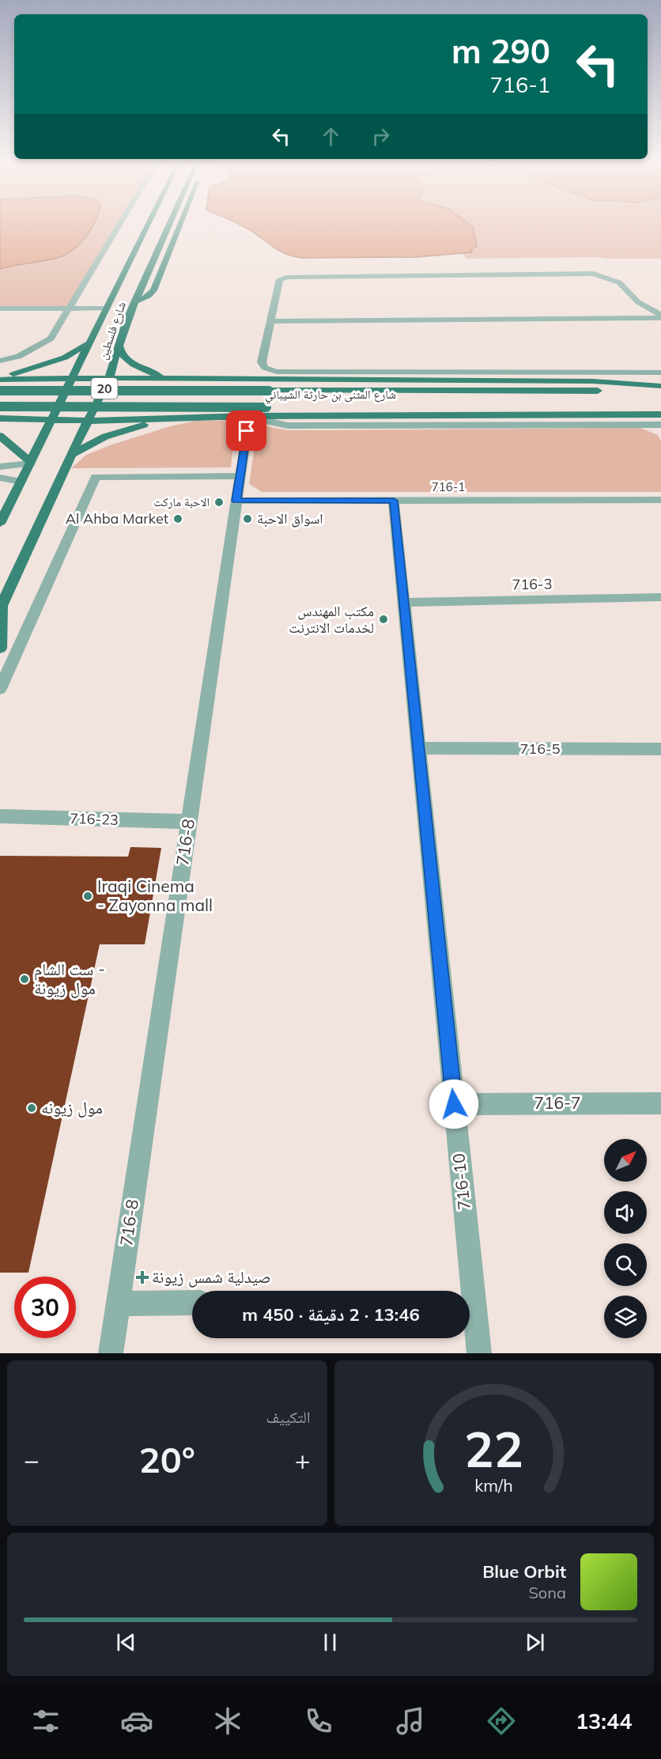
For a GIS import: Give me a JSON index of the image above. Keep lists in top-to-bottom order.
{
  "streets": {
    "main road": ["شارع فلسطين", "20", "شارع المثنى بن حارثة الشيباني"],
    "street": [
      "716-1",
      "716-3",
      "716-5",
      "716-23",
      "716-8",
      "716-7",
      "716-10"
    ]
  },
  "crossings": [
    ["716-1", "716-8"],
    ["716-1", "716-10"],
    ["716-3", "716-10"],
    ["716-5", "716-10"],
    ["716-23", "716-8"],
    ["716-7", "716-10"]
  ],
  "places": {
    "other": [
      "الاحبة ماركت",
      "Al Ahba Market",
      "اسواق الاحبة",
      "مكتب المهندس لخدمات الانترنت",
      "Iraqi Cinema - Zayonna mall",
      "ست الشام - مول زيونة",
      "مول زيونه"
    ],
    "health": ["صيدلية شمس زيونة"]
  },
  "north": "top right",
  "page": {
    "turn": ["290 m", "716-1"],
    "limit": "30",
    "trip": "13:46 · 2 دقيقة · 450 m",
    "tile": "التكييف",
    "heat": ["−", "20°", "+"],
    "song": ["Blue Orbit", "Sona"],
    "tabs": "13:44",
    "gauge": ["22", "km/h"]
  }
}
